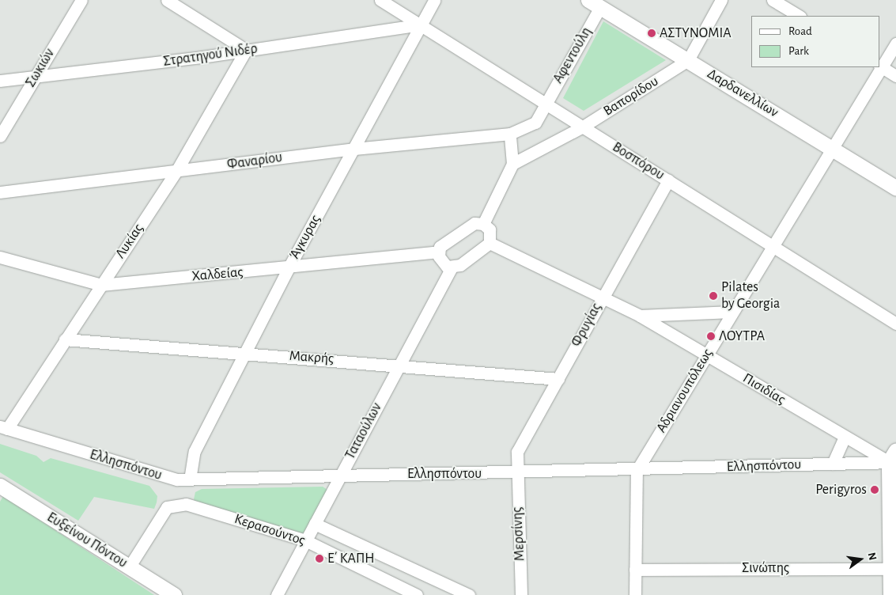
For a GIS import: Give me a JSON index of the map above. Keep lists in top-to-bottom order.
{
  "streets": {
    "street": [
      "Στρατηγού Νιδέρ",
      "Αφεντούλη",
      "Σωκιών",
      "Δαρδανελλίων",
      "Βαπορίδου",
      "Φαναρίου",
      "Βοσπόρου",
      "Άγκυρας",
      "Λυκίας",
      "Χαλδείας",
      "Φρυγίας",
      "Μακρής",
      "Πισιδίας",
      "Αδριανουπόλεως",
      "Ταταούλων",
      "Ελλησπόντου",
      "Κερασούντος",
      "Μερσίνης",
      "Ευξείνου Πόντου",
      "Σινώπης"
    ]
  },
  "crossings": [
    ["Στρατηγού Νιδέρ", "Σωκιών"],
    ["Στρατηγού Νιδέρ", "Βοσπόρου"],
    ["Στρατηγού Νιδέρ", "Άγκυρας"],
    ["Στρατηγού Νιδέρ", "Λυκίας"],
    ["Αφεντούλη", "Δαρδανελλίων"],
    ["Αφεντούλη", "Βοσπόρου"],
    ["Δαρδανελλίων", "Βαπορίδου"],
    ["Δαρδανελλίων", "Αδριανουπόλεως"],
    ["Βαπορίδου", "Βοσπόρου"],
    ["Φαναρίου", "Άγκυρας"],
    ["Φαναρίου", "Λυκίας"],
    ["Βοσπόρου", "Άγκυρας"],
    ["Βοσπόρου", "Φρυγίας"],
    ["Βοσπόρου", "Αδριανουπόλεως"],
    ["Άγκυρας", "Χαλδείας"],
    ["Άγκυρας", "Μακρής"],
    ["Άγκυρας", "Ελλησπόντου"],
    ["Λυκίας", "Χαλδείας"],
    ["Λυκίας", "Μακρής"],
    ["Λυκίας", "Ελλησπόντου"],
    ["Φρυγίας", "Μακρής"],
    ["Φρυγίας", "Πισιδίας"],
    ["Φρυγίας", "Ελλησπόντου"],
    ["Φρυγίας", "Μερσίνης"],
    ["Μακρής", "Ταταούλων"],
    ["Πισιδίας", "Αδριανουπόλεως"],
    ["Πισιδίας", "Ελλησπόντου"],
    ["Αδριανουπόλεως", "Ελλησπόντου"],
    ["Ταταούλων", "Ελλησπόντου"],
    ["Ταταούλων", "Κερασούντος"],
    ["Ελλησπόντου", "Μερσίνης"],
    ["Κερασούντος", "Ευξείνου Πόντου"]
  ],
  "places": [
    "ΑΣΤΥΝΟΜΙΑ",
    "Pilates by Georgia",
    "ΛΟΥΤΡΑ",
    "Perigyros",
    "Ε΄ ΚΑΠΗ"
  ],
  "legend": ["Road", "Park"],
  "north": "right"
}
